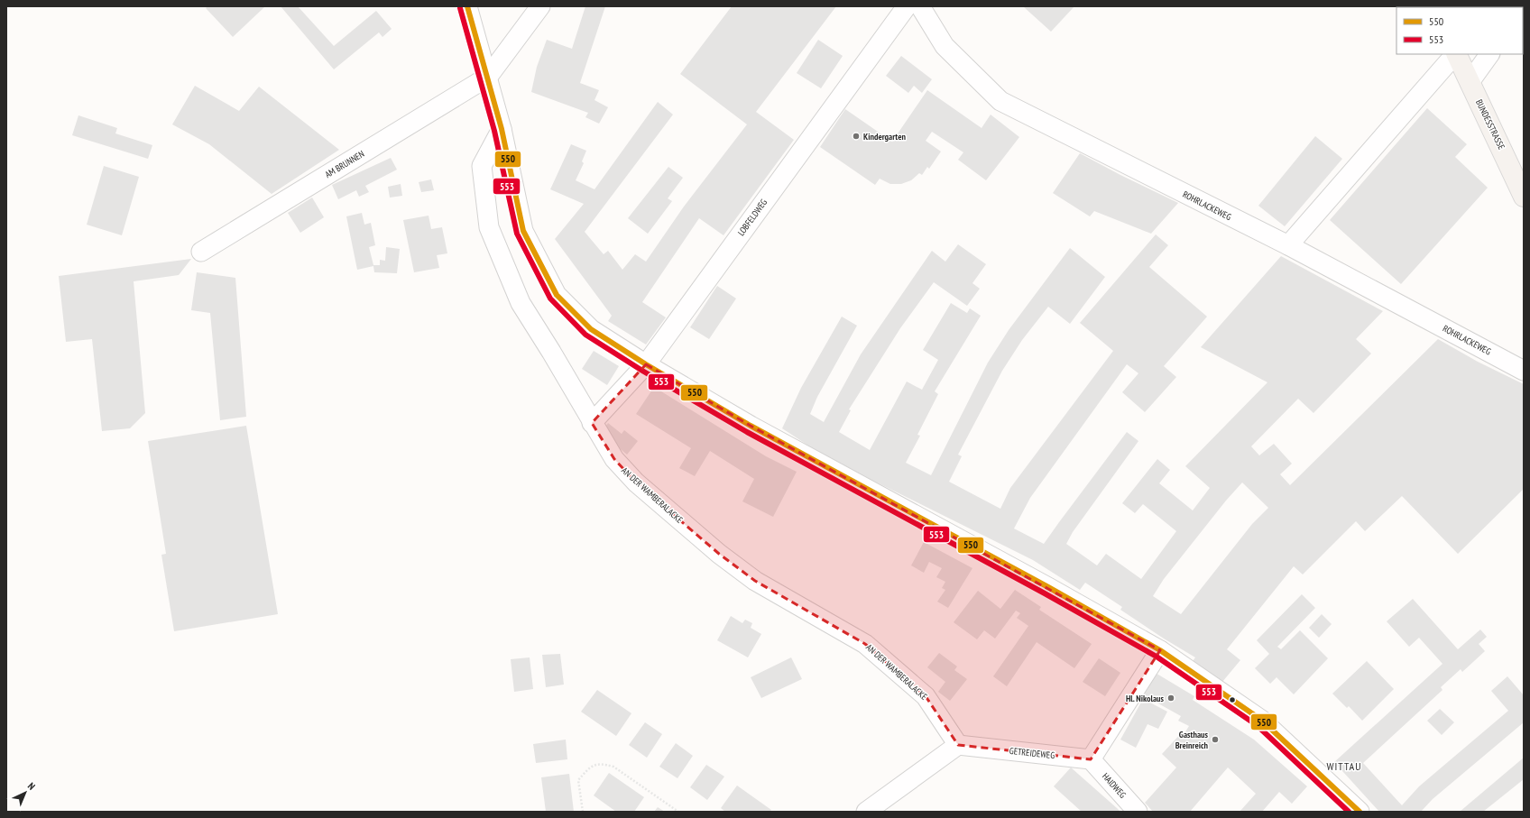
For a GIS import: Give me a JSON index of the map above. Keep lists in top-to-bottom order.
{
  "streets": {
    "main road": ["BUNDESSTRASSE"],
    "street": [
      "AM BRUNNEN",
      "ROHRLACKEWEG",
      "LOBFELDWEG",
      "AN DER WAMBERALACKE",
      "GETREIDEWEG",
      "HAIDWEG"
    ]
  },
  "crossings": [
    ["LOBFELDWEG", "AN DER WAMBERALACKE"],
    ["AN DER WAMBERALACKE", "GETREIDEWEG"],
    ["GETREIDEWEG", "HAIDWEG"]
  ],
  "districts": ["WITTAU"],
  "places": ["Kindergarten", "Hl. Nikolaus", "Gasthaus Breinreich"],
  "lines": ["transit line 550", "transit line 553"],
  "legend": ["550", "553"],
  "north": "top right"
}
